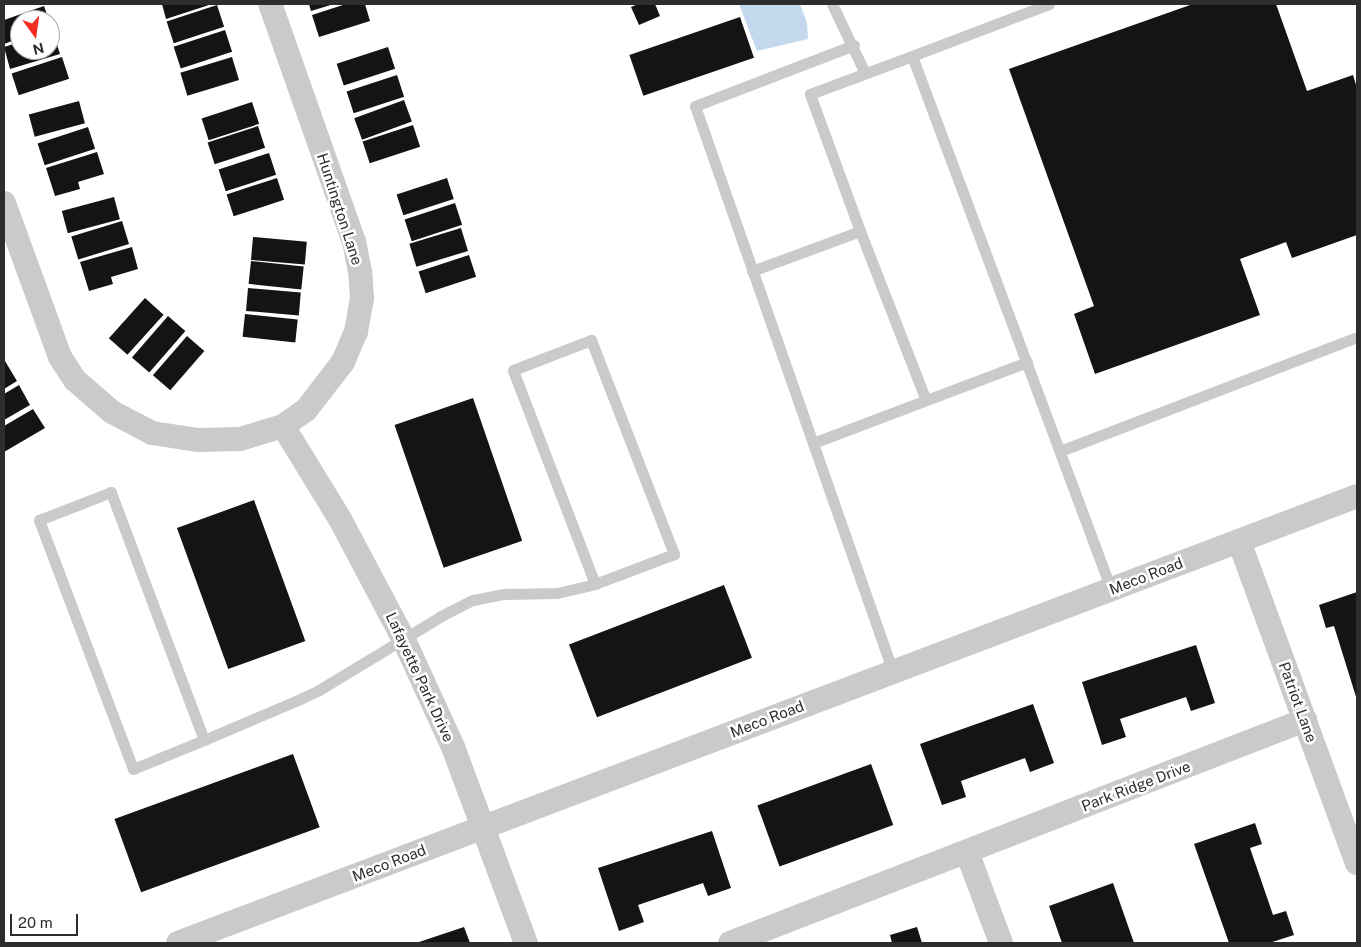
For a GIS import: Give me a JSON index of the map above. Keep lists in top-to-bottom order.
{
  "streets": {
    "street": [
      "Huntington Lane",
      "Meco Road",
      "Lafayette Park Drive",
      "Patriot Lane",
      "Park Ridge Drive"
    ]
  },
  "crossings": [
    ["Huntington Lane", "Lafayette Park Drive"],
    ["Meco Road", "Lafayette Park Drive"],
    ["Meco Road", "Patriot Lane"],
    ["Patriot Lane", "Park Ridge Drive"]
  ],
  "scale_bar": "20 m",
  "north": "bottom"
}
